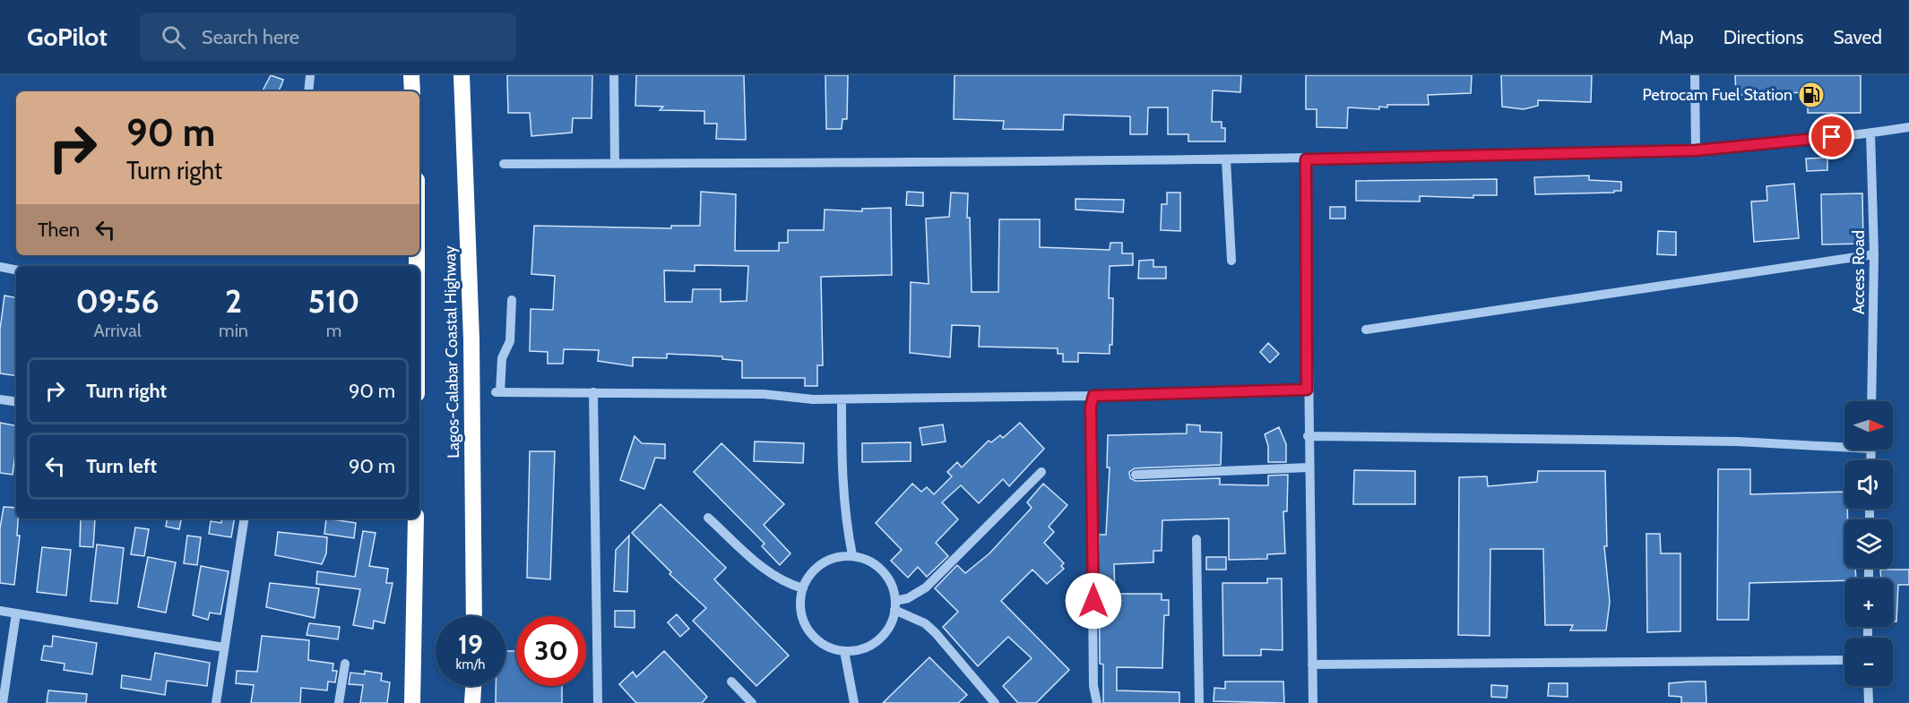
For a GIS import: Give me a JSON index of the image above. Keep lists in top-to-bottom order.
{
  "streets": {
    "highway": ["Lagos-Calabar Coastal Highway"],
    "street": ["Access Road"]
  },
  "places": {
    "fuel station": ["Petrocam Fuel Station"]
  },
  "north": "right",
  "page": {
    "header": "GoPilot",
    "search": "Search here",
    "nav": ["Map", "Directions", "Saved"],
    "turn": ["90 m", "Turn right"],
    "then": "Then",
    "eta": [
      "09:56",
      "Arrival",
      "2",
      "min",
      "510",
      "m"
    ],
    "list": [
      {
        "name": "Turn right",
        "value": "90 m"
      },
      {
        "name": "Turn left",
        "value": "90 m"
      }
    ],
    "map_buttons": ["+", "−"],
    "speed": "19 km/h",
    "limit": "30"
  }
}
